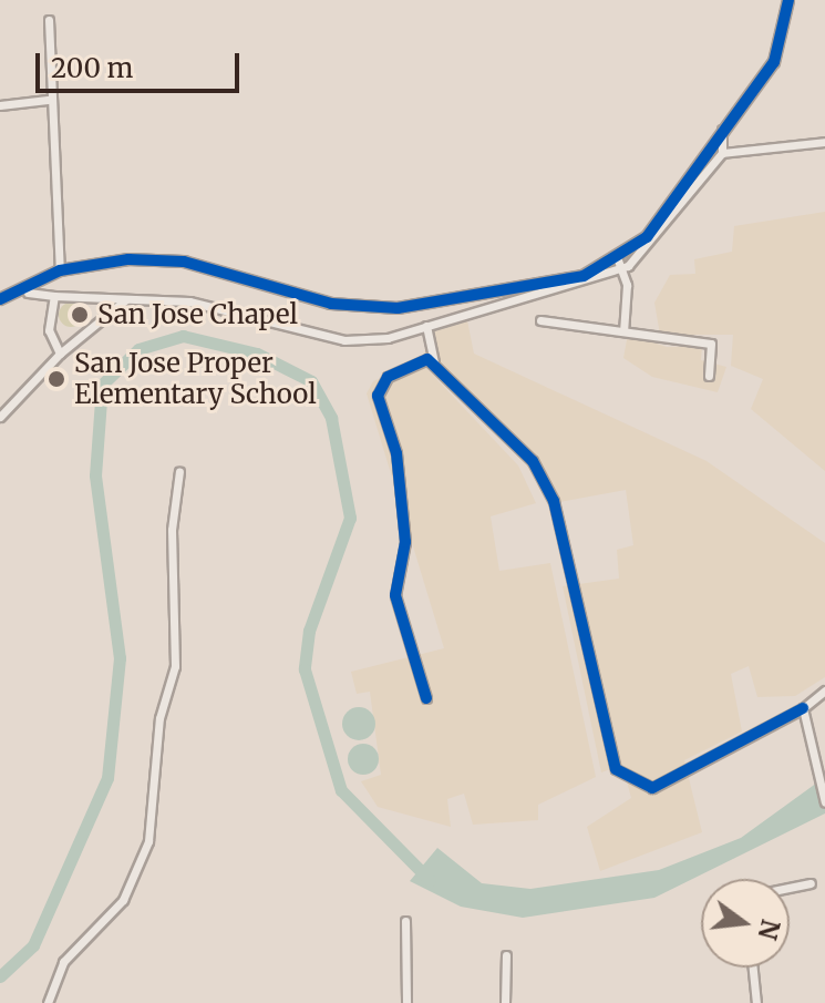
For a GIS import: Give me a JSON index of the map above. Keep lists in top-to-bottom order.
{
  "places": ["San Jose Chapel", "San Jose Proper Elementary School"],
  "scale_bar": "200 m",
  "north": "right"
}
